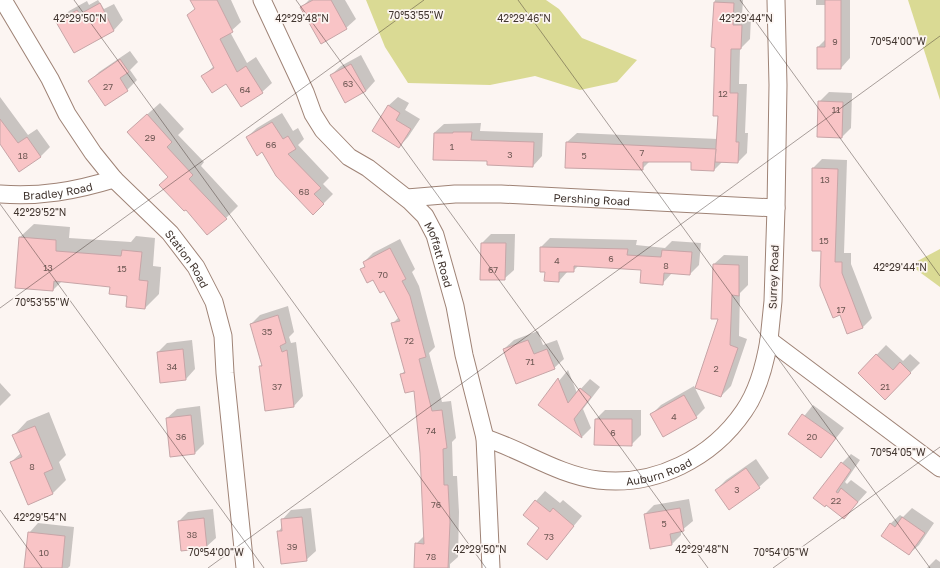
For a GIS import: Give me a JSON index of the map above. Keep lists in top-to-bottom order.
{
  "streets": {
    "street": [
      "Bradley Road",
      "Pershing Road",
      "Moffatt Road",
      "Station Road",
      "Surrey Road",
      "Auburn Road"
    ]
  },
  "crossings": [
    ["Bradley Road", "Station Road"],
    ["Pershing Road", "Moffatt Road"],
    ["Pershing Road", "Surrey Road"],
    ["Moffatt Road", "Auburn Road"],
    ["Surrey Road", "Auburn Road"]
  ],
  "house_numbers": [
    "9",
    "63",
    "27",
    "64",
    "12",
    "11",
    "29",
    "66",
    "1",
    "7",
    "3",
    "18",
    "5",
    "13",
    "68",
    "15",
    "6",
    "4",
    "8",
    "13",
    "15",
    "67",
    "70",
    "17",
    "35",
    "72",
    "71",
    "34",
    "2",
    "37",
    "21",
    "4",
    "74",
    "6",
    "36",
    "20",
    "8",
    "3",
    "22",
    "76",
    "5",
    "38",
    "73",
    "39",
    "10",
    "78"
  ],
  "coordinates": [
    "70°53'55\"W",
    "42°29'50\"N",
    "42°29'48\"N",
    "42°29'46\"N",
    "42°29'44\"N",
    "70°54'00\"W",
    "42°29'52\"N",
    "70°54'05\"W",
    "42°29'54\"N"
  ]
}
